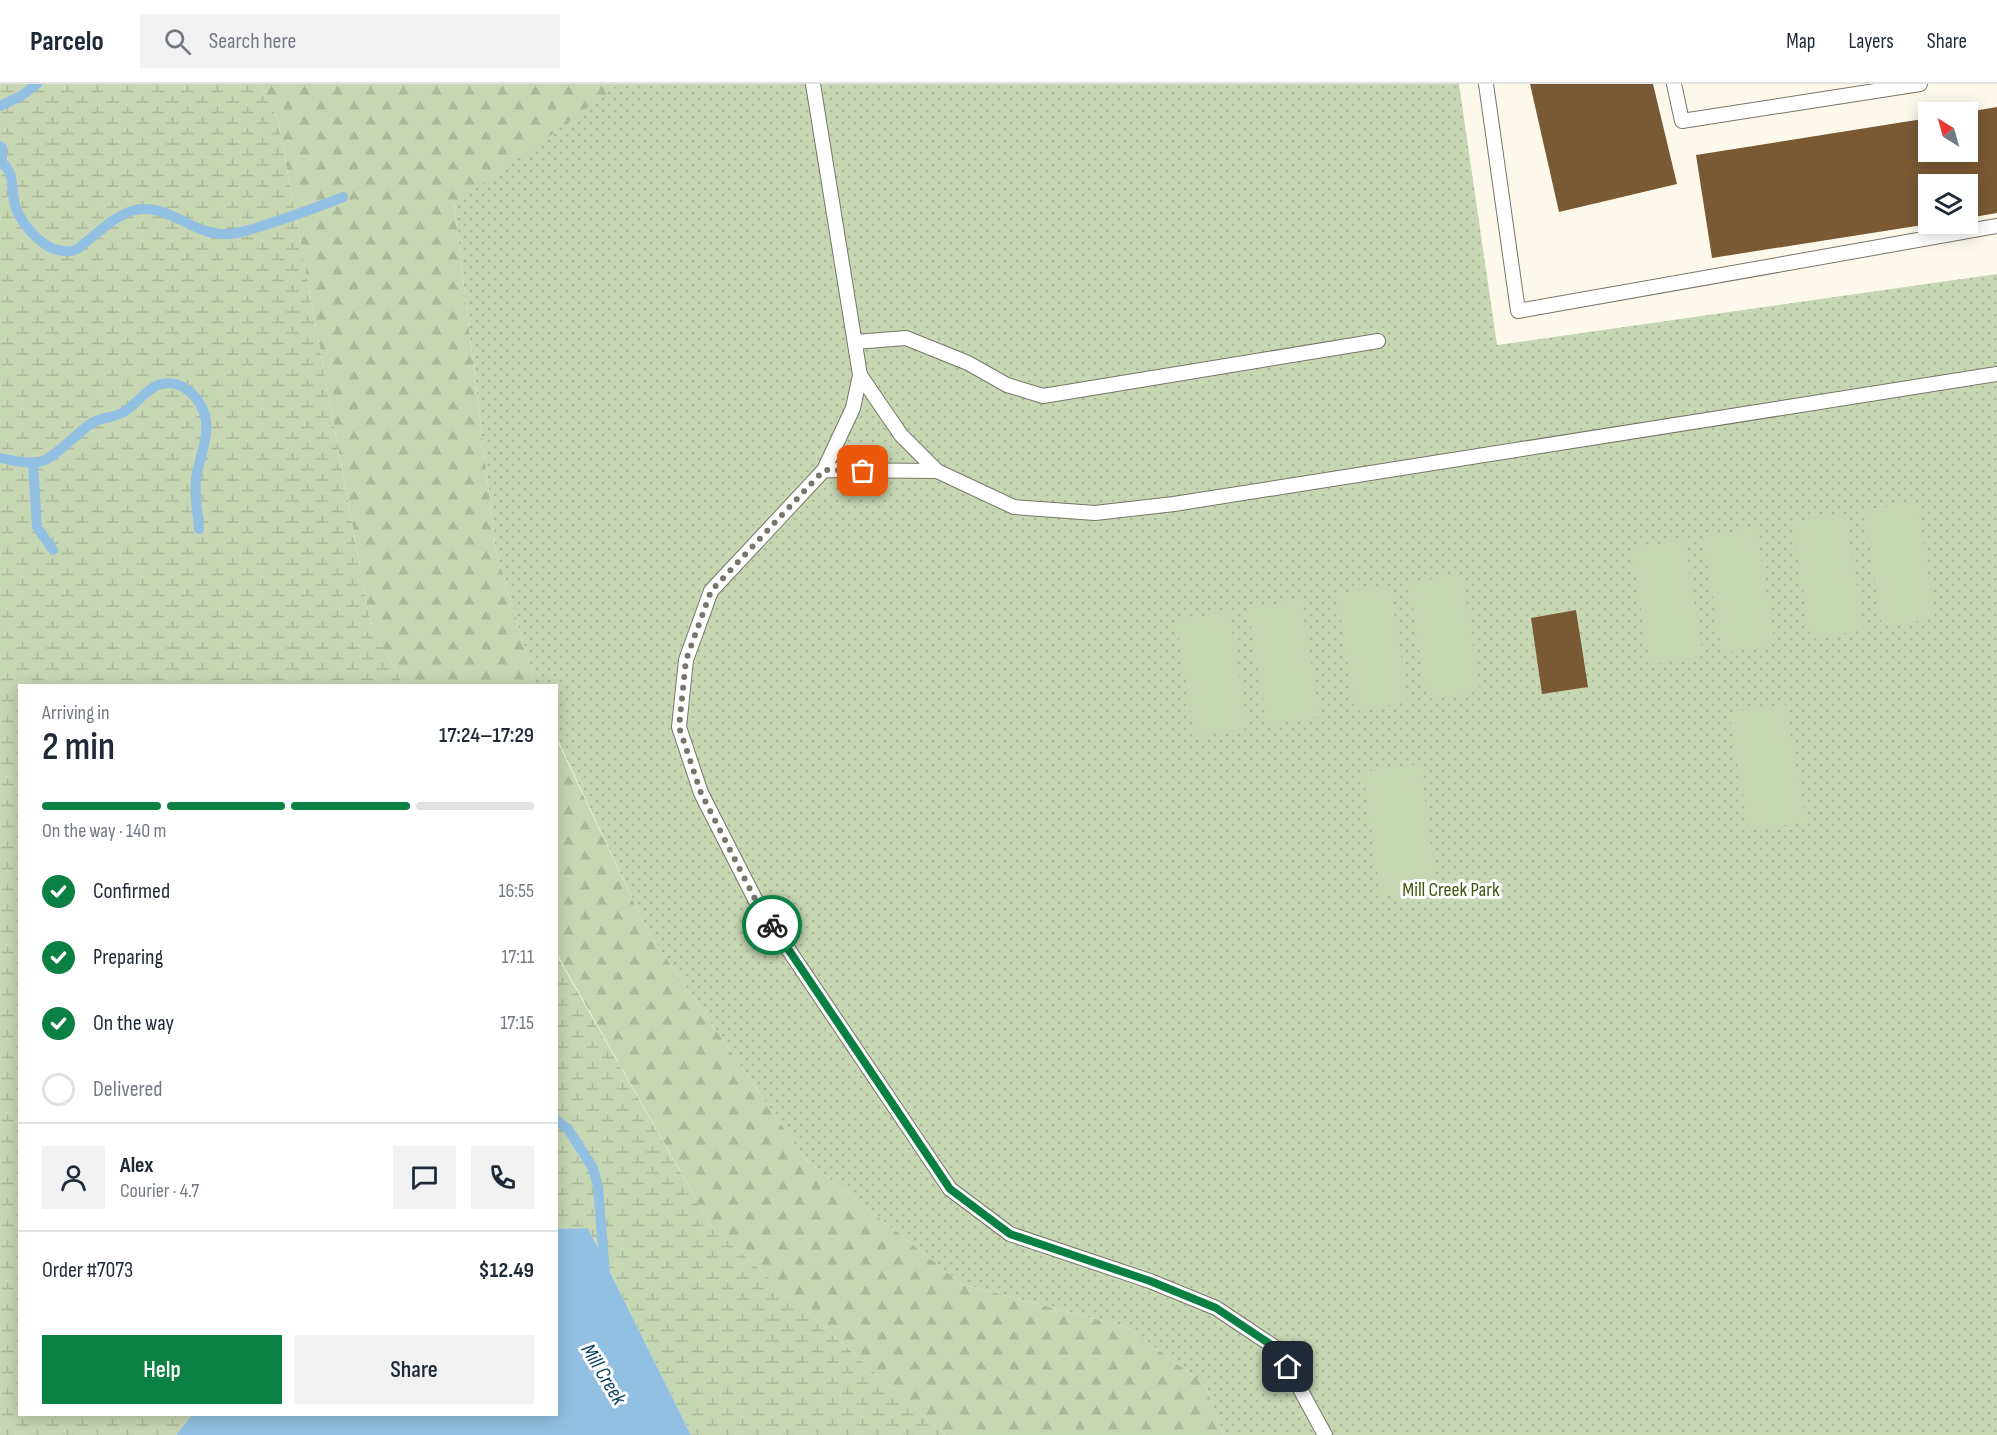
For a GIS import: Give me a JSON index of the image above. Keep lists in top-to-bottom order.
{
  "water": ["Mill Creek"],
  "parks": ["Mill Creek Park"],
  "north": "top left",
  "page": {
    "header": "Parcelo",
    "search": "Search here",
    "nav": ["Map", "Layers", "Share"],
    "heading": ["2 min", "Arriving in", "17:24–17:29"],
    "panel": [
      "Alex",
      "Courier · 4.7",
      "Order #7073",
      "$12.49"
    ],
    "bar": "On the way · 140 m",
    "list": [
      ["Confirmed", "16:55"],
      ["Preparing", "17:11"],
      ["On the way", "17:15"],
      "Delivered"
    ],
    "buttons": ["Help", "Share"]
  }
}
